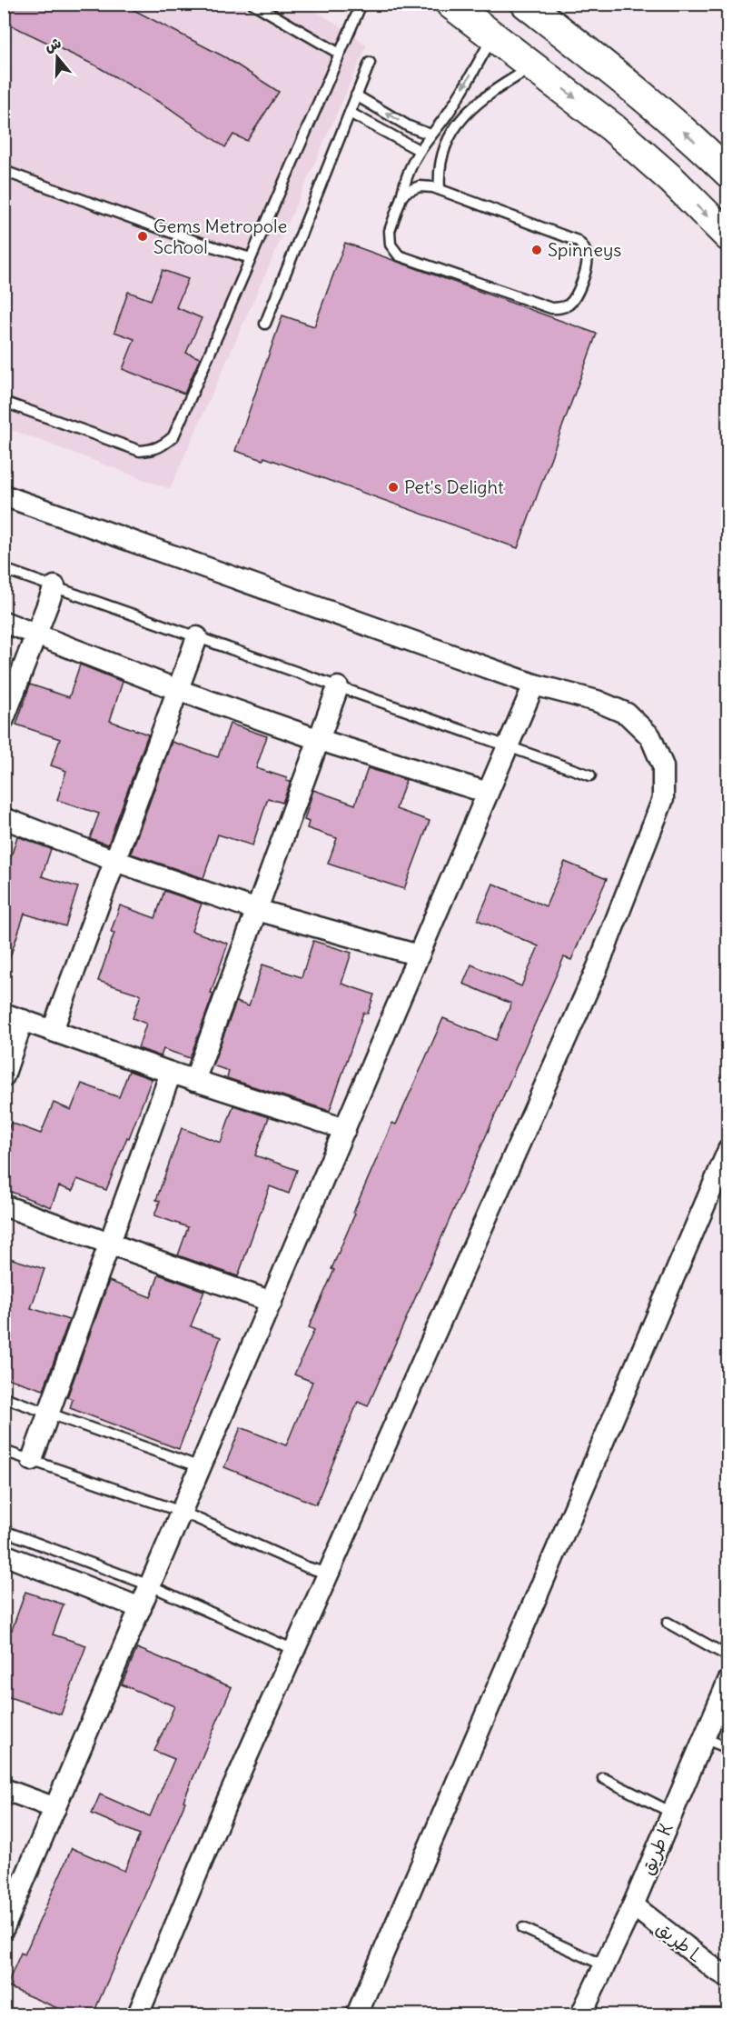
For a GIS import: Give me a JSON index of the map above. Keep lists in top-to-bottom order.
{
  "streets": {
    "street": ["طريق K", "طريق L"]
  },
  "crossings": [
    ["طريق K", "طريق L"]
  ],
  "places": ["Gems Metropole School", "Spinneys", "Pet's Delight"],
  "north": "top"
}
